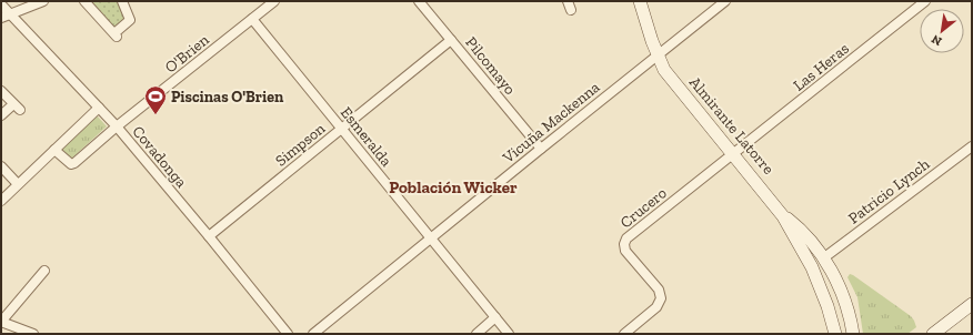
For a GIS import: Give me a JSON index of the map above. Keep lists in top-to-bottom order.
{
  "streets": {
    "main road": ["Almirante Latorre"],
    "street": [
      "O'Brien",
      "Pilcomayo",
      "Las Heras",
      "Vicuña Mackenna",
      "Esmeralda",
      "Simpson",
      "Covadonga",
      "Patricio Lynch",
      "Crucero"
    ]
  },
  "crossings": [
    ["O'Brien", "Esmeralda"],
    ["O'Brien", "Covadonga"],
    ["Pilcomayo", "Vicuña Mackenna"],
    ["Pilcomayo", "Simpson"],
    ["Las Heras", "Almirante Latorre"],
    ["Las Heras", "Crucero"],
    ["Vicuña Mackenna", "Almirante Latorre"],
    ["Vicuña Mackenna", "Esmeralda"],
    ["Almirante Latorre", "Patricio Lynch"],
    ["Almirante Latorre", "Crucero"],
    ["Esmeralda", "Simpson"],
    ["Simpson", "Covadonga"]
  ],
  "districts": ["Población Wicker"],
  "places": {
    "sports": ["Piscinas O'Brien"]
  },
  "north": "bottom left"
}
